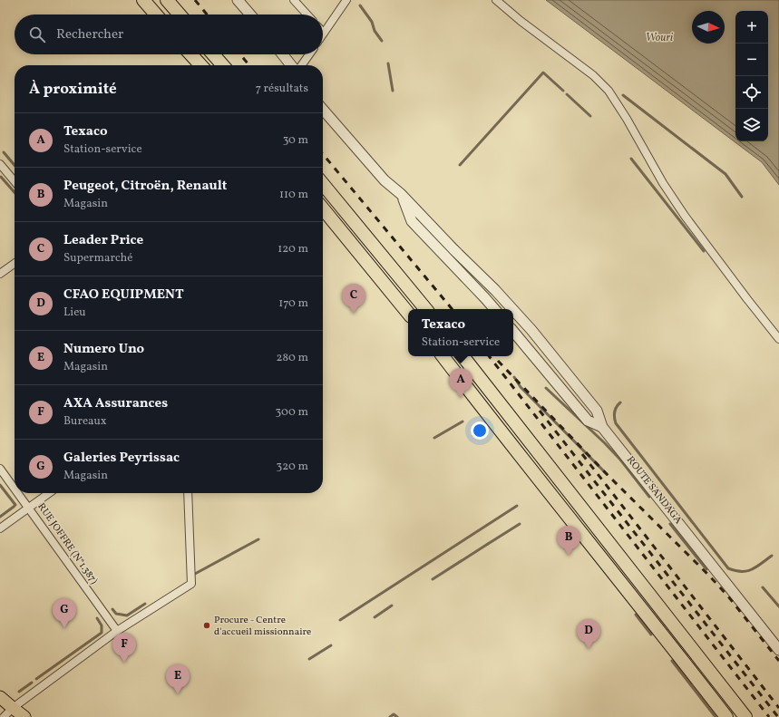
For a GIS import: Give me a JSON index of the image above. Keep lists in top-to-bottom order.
{
  "streets": {
    "street": ["ROUTE SANDAGA", "RUE JOFFRE (N°1.387)"]
  },
  "water": ["Wouri"],
  "places": ["Procure - Centre d'accueil missionnaire"],
  "north": "right",
  "page": {
    "map_buttons": ["+", "−"],
    "search": "Rechercher",
    "heading": ["À proximité", "7 résultats"],
    "list": [
      {
        "mark": "A",
        "name": "Texaco",
        "note": "Station-service",
        "value": "30 m"
      },
      {
        "mark": "B",
        "name": "Peugeot, Citroën, Renault",
        "note": "Magasin",
        "value": "110 m"
      },
      {
        "mark": "C",
        "name": "Leader Price",
        "note": "Supermarché",
        "value": "120 m"
      },
      {
        "mark": "D",
        "name": "CFAO EQUIPMENT",
        "note": "Lieu",
        "value": "170 m"
      },
      {
        "mark": "E",
        "name": "Numero Uno",
        "note": "Magasin",
        "value": "280 m"
      },
      {
        "mark": "F",
        "name": "AXA Assurances",
        "note": "Bureaux",
        "value": "300 m"
      },
      {
        "mark": "G",
        "name": "Galeries Peyrissac",
        "note": "Magasin",
        "value": "320 m"
      }
    ],
    "pins": [
      "C",
      "A",
      "B",
      "G",
      "D",
      "F",
      "E"
    ],
    "popup": ["Texaco", "Station-service"]
  }
}
